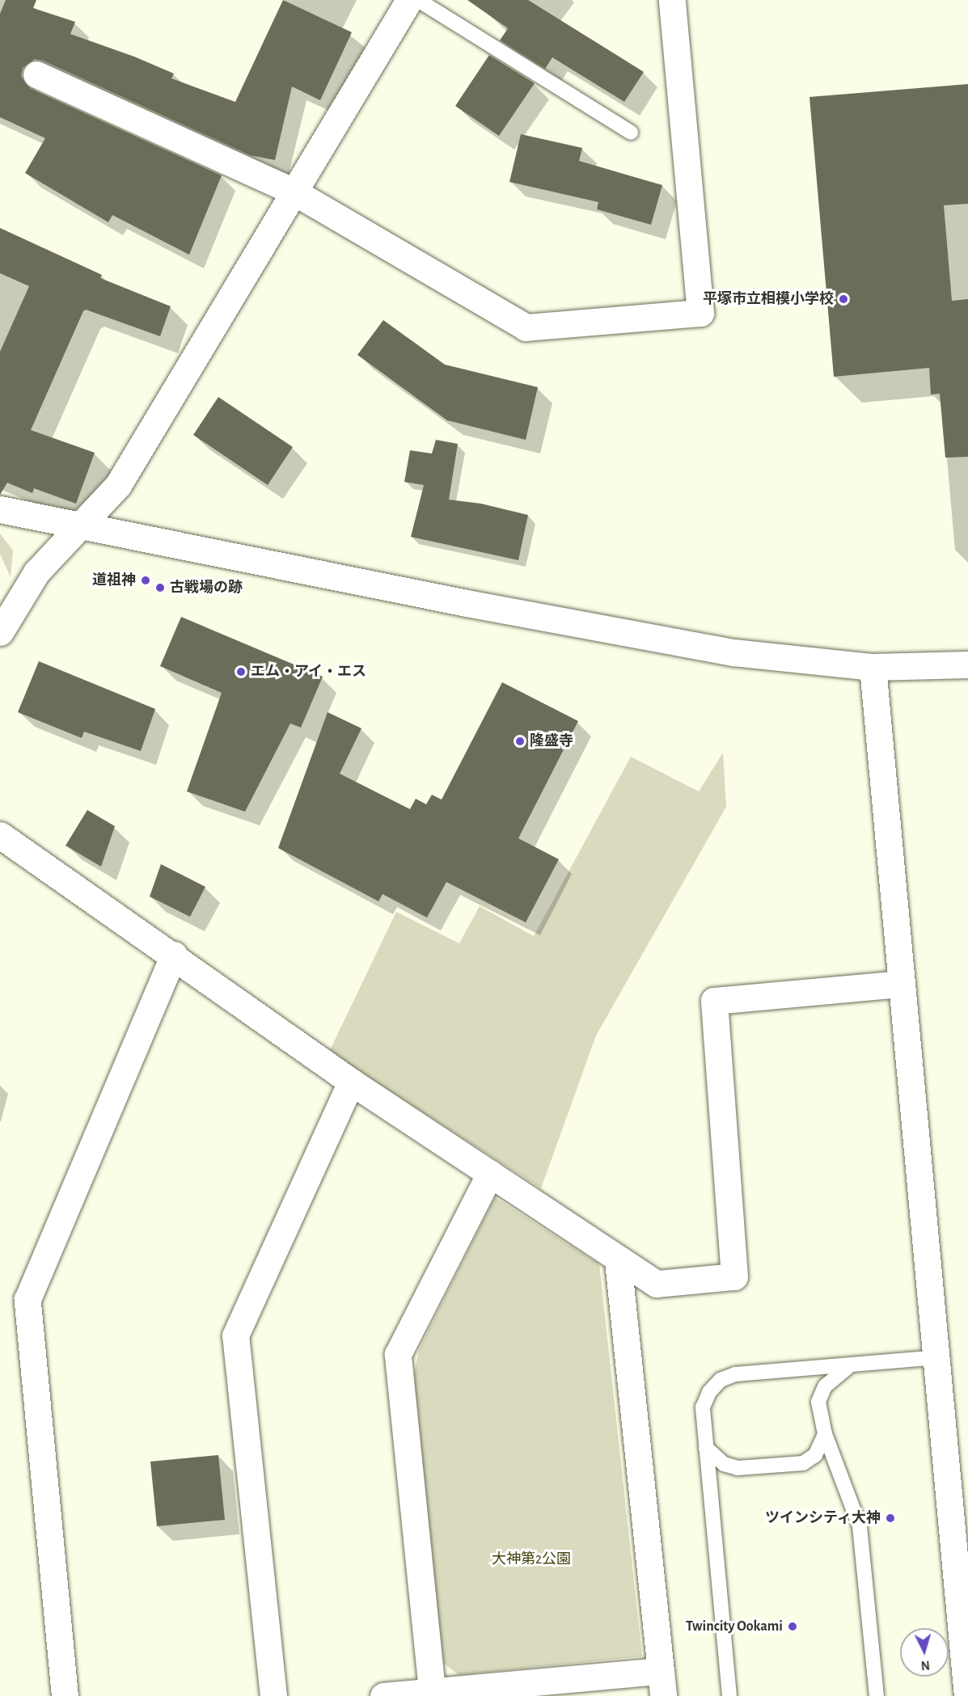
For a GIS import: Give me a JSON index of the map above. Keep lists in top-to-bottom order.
{
  "parks": ["大神第2公園"],
  "places": [
    "平塚市立相模小学校",
    "道祖神",
    "古戦場の跡",
    "エム・アイ・エス",
    "隆盛寺",
    "ツインシティ大神",
    "Twincity Ookami"
  ],
  "north": "bottom"
}
